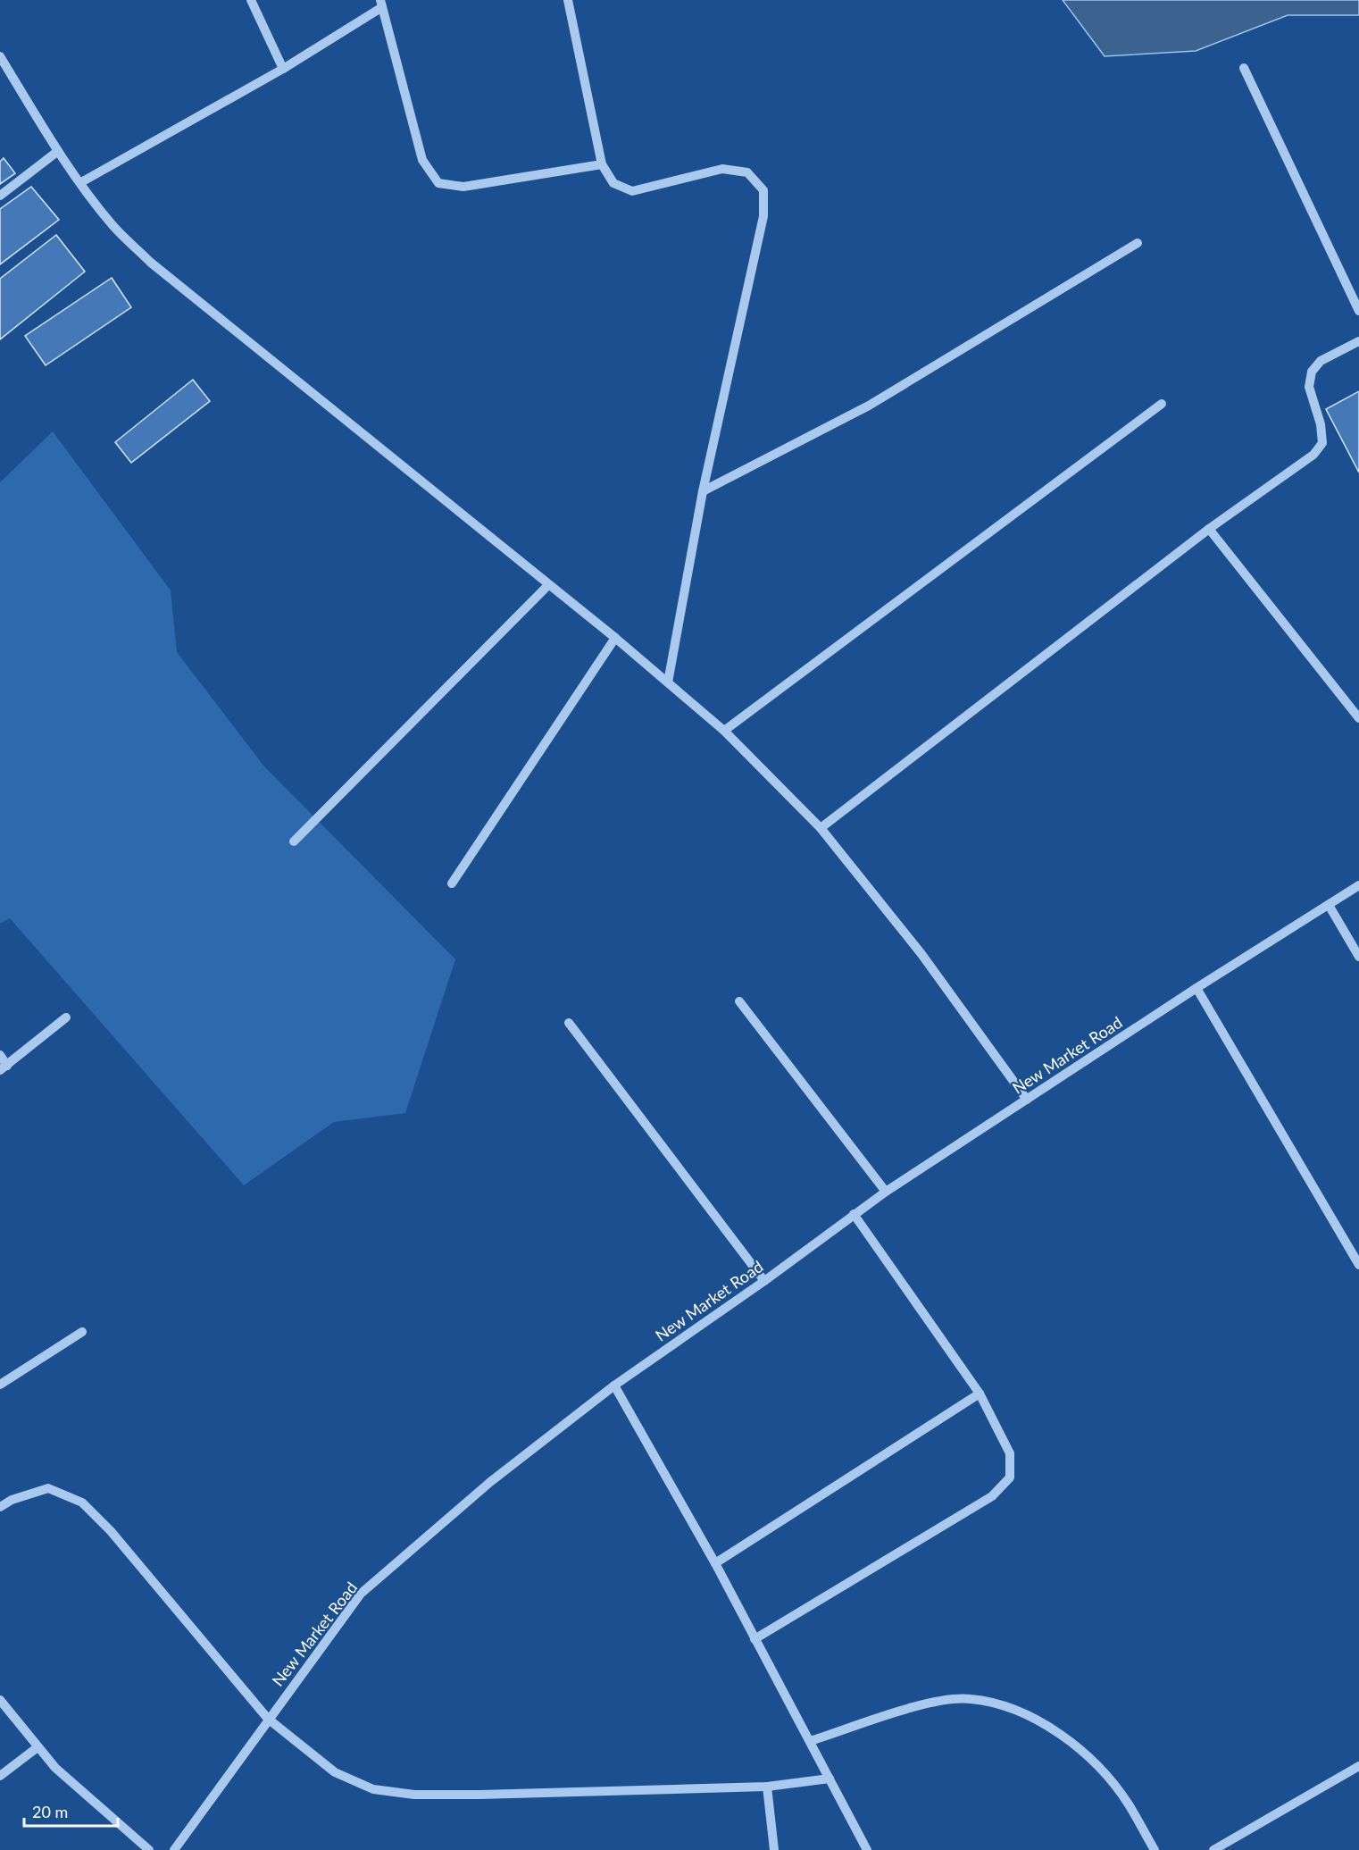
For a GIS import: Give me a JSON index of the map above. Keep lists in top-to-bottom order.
{
  "streets": {
    "street": ["New Market Road"]
  },
  "scale_bar": "20 m"
}
